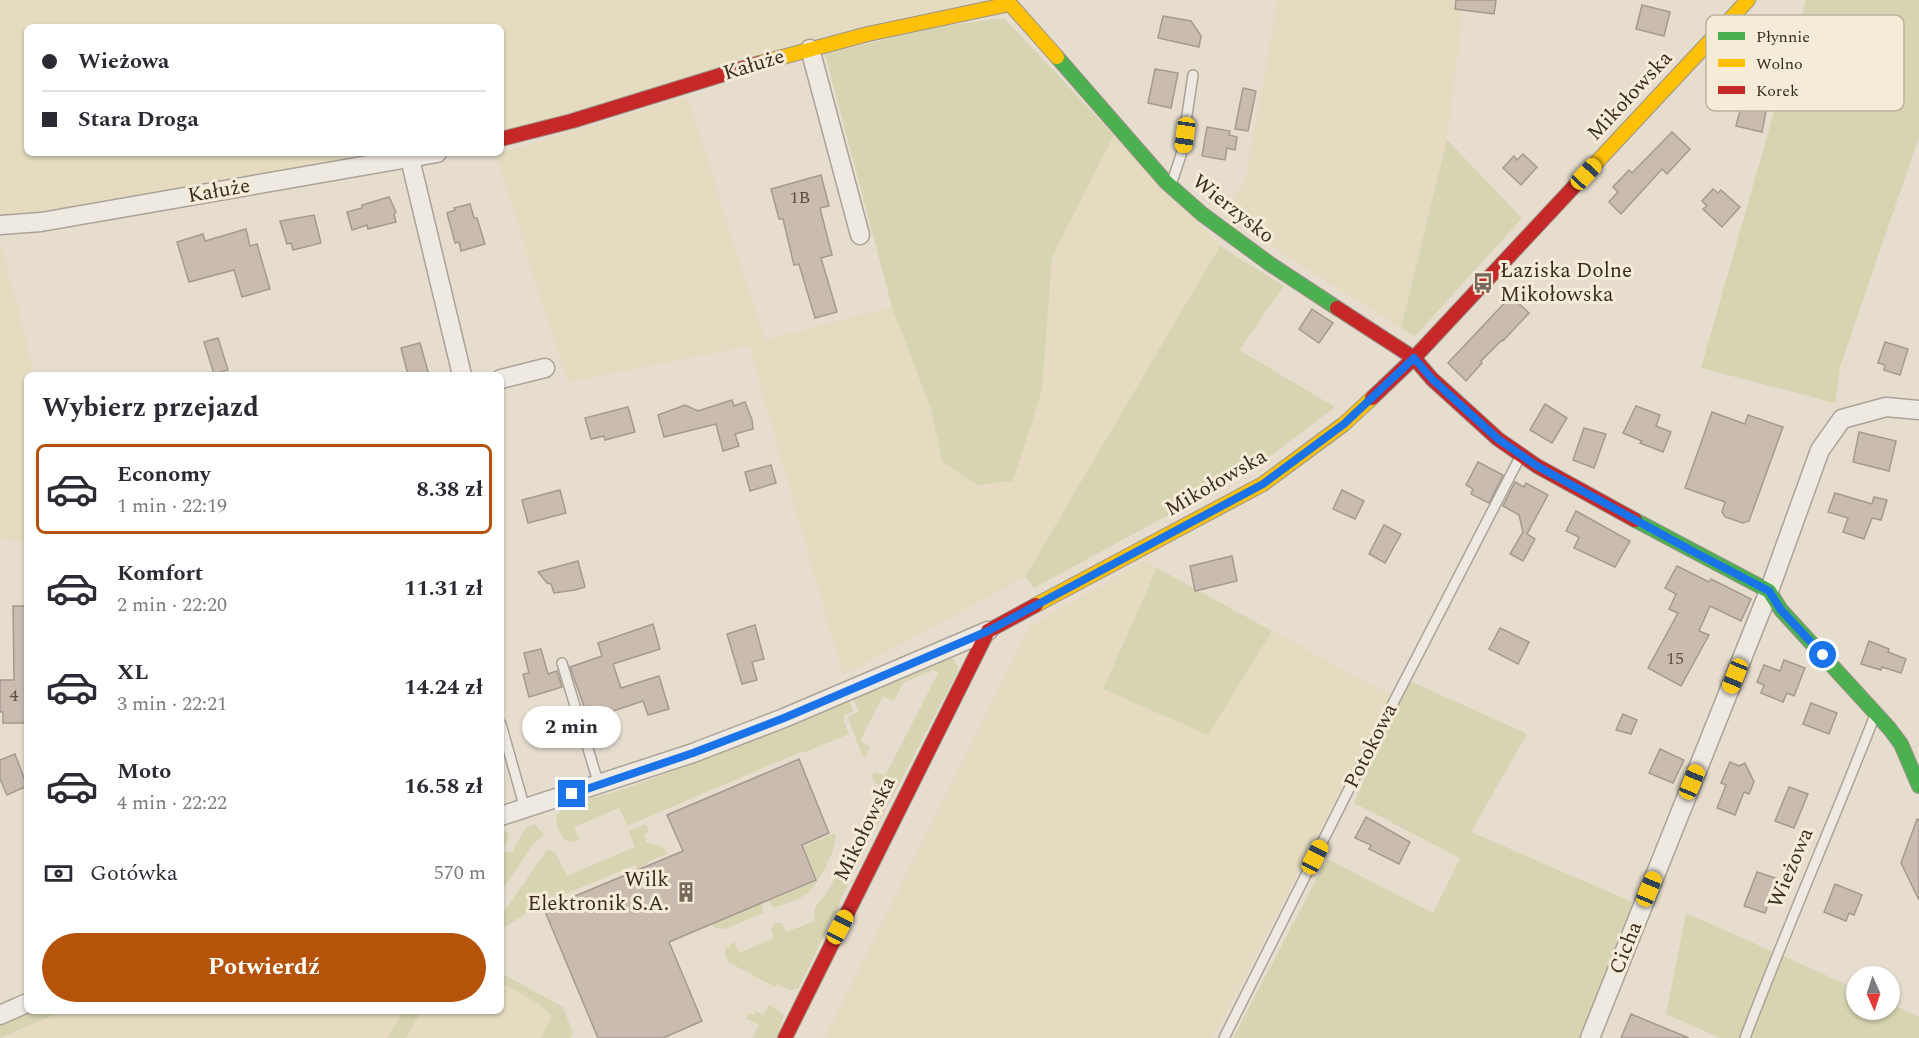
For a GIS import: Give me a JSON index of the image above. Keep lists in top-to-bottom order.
{
  "streets": {
    "street": [
      "Kałuże",
      "Mikołowska",
      "Wierzysko",
      "Cicha"
    ],
    "lane": ["Potokowa", "Wieżowa"]
  },
  "crossings": [
    ["Kałuże", "Wierzysko"],
    ["Mikołowska", "Wierzysko"],
    ["Wierzysko", "Potokowa"],
    ["Wierzysko", "Cicha"]
  ],
  "places": {
    "bus stop": ["Łaziska Dolne Mikołowska"],
    "building": ["Wilk Elektronik S.A."]
  },
  "house_numbers": ["1B", "15", "4"],
  "legend": ["Płynnie", "Wolno", "Korek"],
  "north": "bottom",
  "page": {
    "banner": ["Wieżowa", "Stara Droga"],
    "heading": "Wybierz przejazd",
    "list": [
      {
        "name": "Economy",
        "note": "1 min · 22:19",
        "value": "8.38 zł"
      },
      {
        "name": "Komfort",
        "note": "2 min · 22:20",
        "value": "11.31 zł"
      },
      {
        "name": "XL",
        "note": "3 min · 22:21",
        "value": "14.24 zł"
      },
      {
        "name": "Moto",
        "note": "4 min · 22:22",
        "value": "16.58 zł"
      }
    ],
    "bubble": "2 min",
    "pay": ["Gotówka", "570 m"],
    "buttons": "Potwierdź"
  }
}
